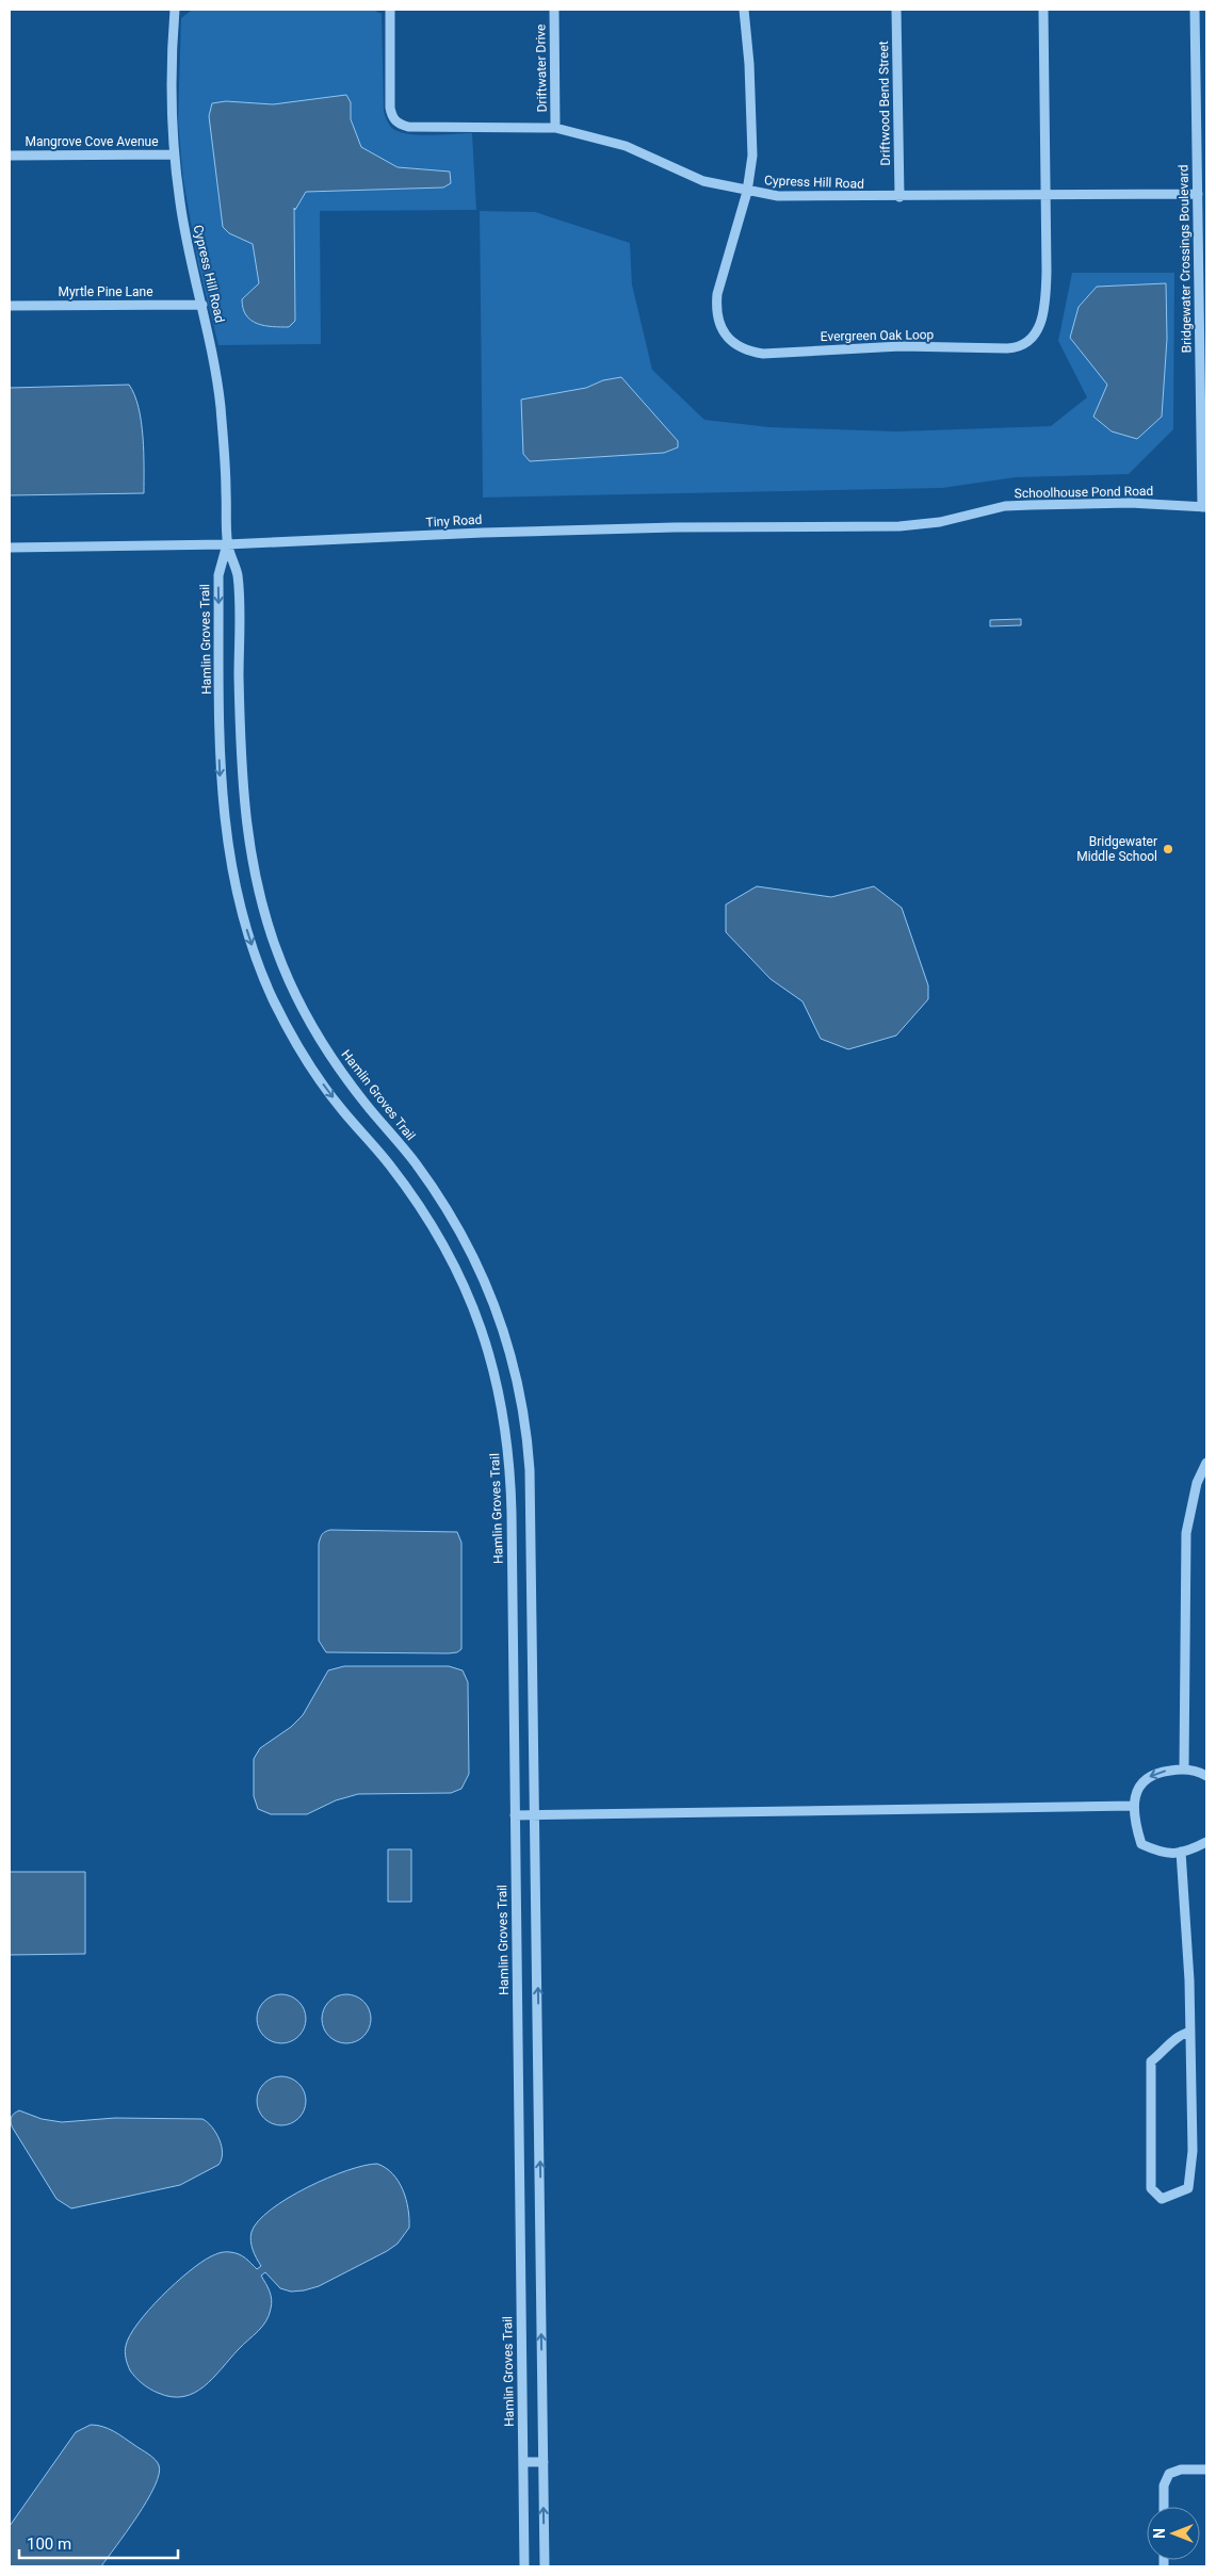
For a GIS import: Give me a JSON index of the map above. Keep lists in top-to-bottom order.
{
  "streets": {
    "street": [
      "Driftwater Drive",
      "Driftwood Bend Street",
      "Mangrove Cove Avenue",
      "Cypress Hill Road",
      "Bridgewater Crossings Boulevard",
      "Myrtle Pine Lane",
      "Evergreen Oak Loop",
      "Schoolhouse Pond Road",
      "Tiny Road",
      "Hamlin Groves Trail"
    ]
  },
  "crossings": [
    ["Driftwater Drive", "Cypress Hill Road"],
    ["Driftwood Bend Street", "Cypress Hill Road"],
    ["Mangrove Cove Avenue", "Cypress Hill Road"],
    ["Cypress Hill Road", "Bridgewater Crossings Boulevard"],
    ["Cypress Hill Road", "Myrtle Pine Lane"],
    ["Cypress Hill Road", "Evergreen Oak Loop"],
    ["Cypress Hill Road", "Tiny Road"],
    ["Cypress Hill Road", "Hamlin Groves Trail"],
    ["Bridgewater Crossings Boulevard", "Schoolhouse Pond Road"],
    ["Schoolhouse Pond Road", "Tiny Road"],
    ["Tiny Road", "Hamlin Groves Trail"]
  ],
  "places": ["Bridgewater Middle School"],
  "scale_bar": "100 m",
  "north": "left"
}
